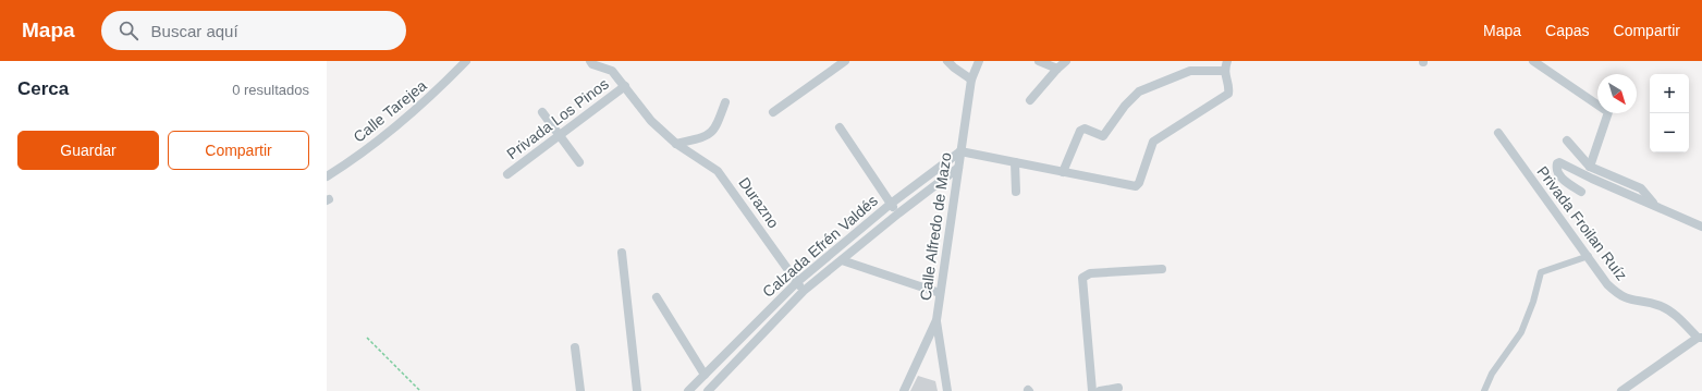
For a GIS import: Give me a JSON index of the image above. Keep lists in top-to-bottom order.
{
  "streets": {
    "street": [
      "Calle Tarejea",
      "Privada Los Pinos",
      "Durazno",
      "Privada Froilan Ruíz",
      "Calle Alfredo de Mazo",
      "Calzada Efrén Valdés"
    ]
  },
  "crossings": [
    ["Privada Los Pinos", "Durazno"],
    ["Durazno", "Calzada Efrén Valdés"],
    ["Calle Alfredo de Mazo", "Calzada Efrén Valdés"]
  ],
  "north": "bottom right",
  "page": {
    "header": "Mapa",
    "search": "Buscar aquí",
    "nav": ["Mapa", "Capas", "Compartir"],
    "heading": ["Cerca", "0 resultados"],
    "map_buttons": ["+", "−"],
    "buttons": ["Guardar", "Compartir"]
  }
}
